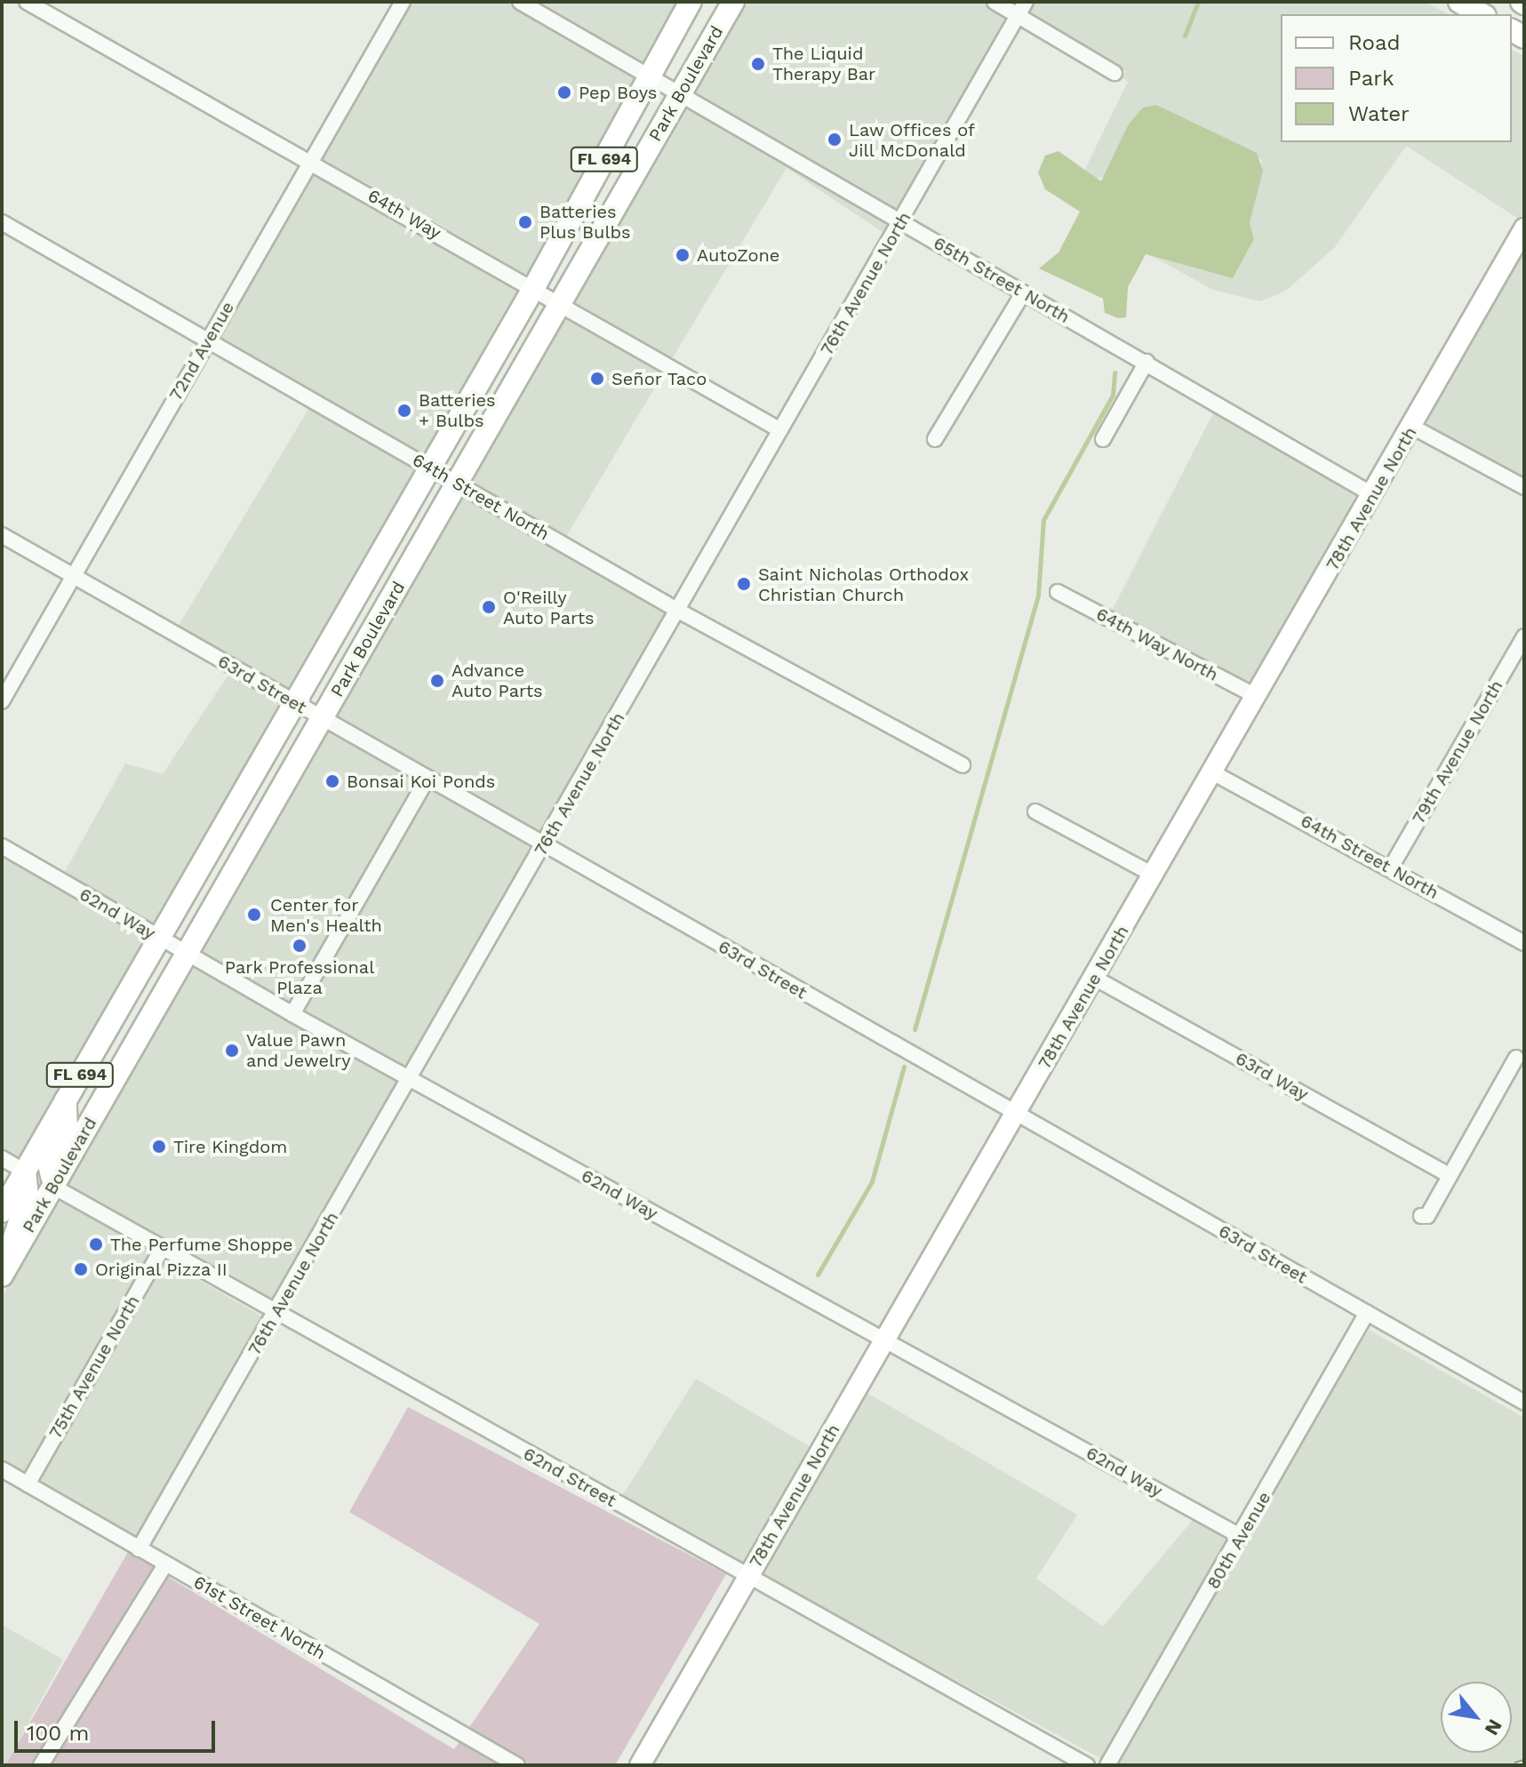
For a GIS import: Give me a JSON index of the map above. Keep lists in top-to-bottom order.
{
  "streets": {
    "main road": ["Park Boulevard", "FL 694"],
    "street": [
      "64th Way",
      "65th Street North",
      "76th Avenue North",
      "72nd Avenue",
      "64th Street North",
      "78th Avenue North",
      "64th Way North",
      "63rd Street",
      "79th Avenue North",
      "62nd Way",
      "63rd Way",
      "75th Avenue North",
      "62nd Street",
      "80th Avenue",
      "61st Street North"
    ]
  },
  "crossings": [
    ["Park Boulevard", "64th Way"],
    ["Park Boulevard", "65th Street North"],
    ["Park Boulevard", "64th Street North"],
    ["Park Boulevard", "63rd Street"],
    ["Park Boulevard", "62nd Way"],
    ["Park Boulevard", "62nd Street"],
    ["64th Way", "76th Avenue North"],
    ["64th Way", "72nd Avenue"],
    ["65th Street North", "76th Avenue North"],
    ["65th Street North", "78th Avenue North"],
    ["76th Avenue North", "64th Street North"],
    ["76th Avenue North", "63rd Street"],
    ["76th Avenue North", "62nd Way"],
    ["76th Avenue North", "62nd Street"],
    ["76th Avenue North", "61st Street North"],
    ["72nd Avenue", "64th Street North"],
    ["72nd Avenue", "63rd Street"],
    ["64th Street North", "78th Avenue North"],
    ["64th Street North", "79th Avenue North"],
    ["78th Avenue North", "64th Way North"],
    ["78th Avenue North", "63rd Street"],
    ["78th Avenue North", "62nd Way"],
    ["78th Avenue North", "63rd Way"],
    ["78th Avenue North", "62nd Street"],
    ["63rd Street", "80th Avenue"],
    ["62nd Way", "80th Avenue"],
    ["75th Avenue North", "62nd Street"],
    ["75th Avenue North", "61st Street North"]
  ],
  "places": [
    "The Liquid Therapy Bar",
    "Pep Boys",
    "Law Offices of Jill McDonald",
    "Batteries Plus Bulbs",
    "AutoZone",
    "Señor Taco",
    "Batteries + Bulbs",
    "Saint Nicholas Orthodox Christian Church",
    "O'Reilly Auto Parts",
    "Advance Auto Parts",
    "Bonsai Koi Ponds",
    "Center for Men's Health",
    "Park Professional Plaza",
    "Value Pawn and Jewelry",
    "Tire Kingdom",
    "The Perfume Shoppe",
    "Original Pizza II"
  ],
  "legend": ["Road", "Park", "Water"],
  "scale_bar": "100 m",
  "north": "bottom right"
}
